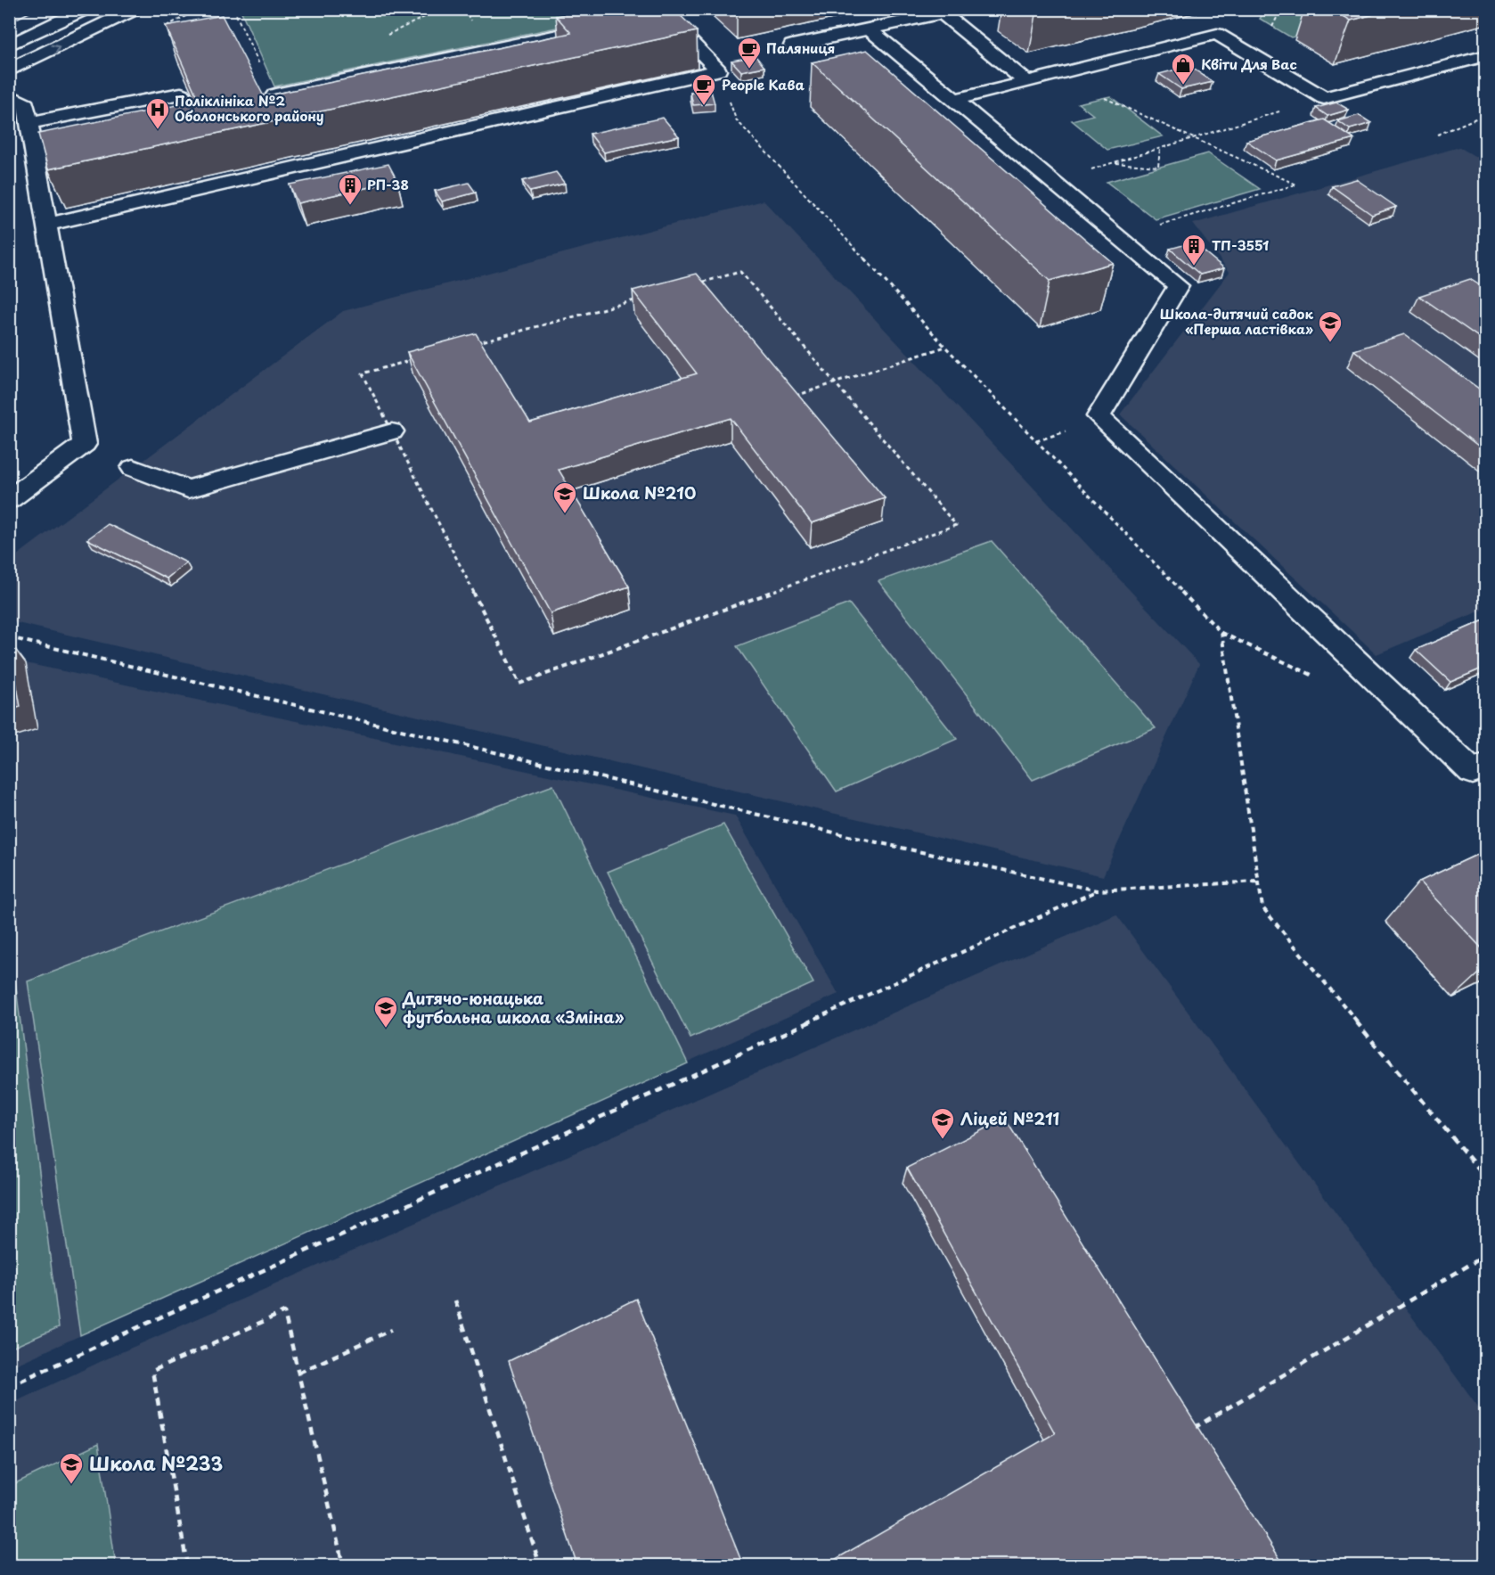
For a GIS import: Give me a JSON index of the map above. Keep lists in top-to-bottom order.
{
  "places": {
    "cafe": ["Паляниця", "People Кава"],
    "shop": ["Квіти Для Вас"],
    "hospital": ["Поліклініка №2 Оболонського району"],
    "building": ["РП-38", "ТП-3551"],
    "school or university": [
      "Школа-дитячий садок «Перша ластівка»",
      "Школа №210",
      "Дитячо-юнацька футбольна школа «Зміна»",
      "Ліцей №211",
      "Школа №233"
    ]
  }
}
